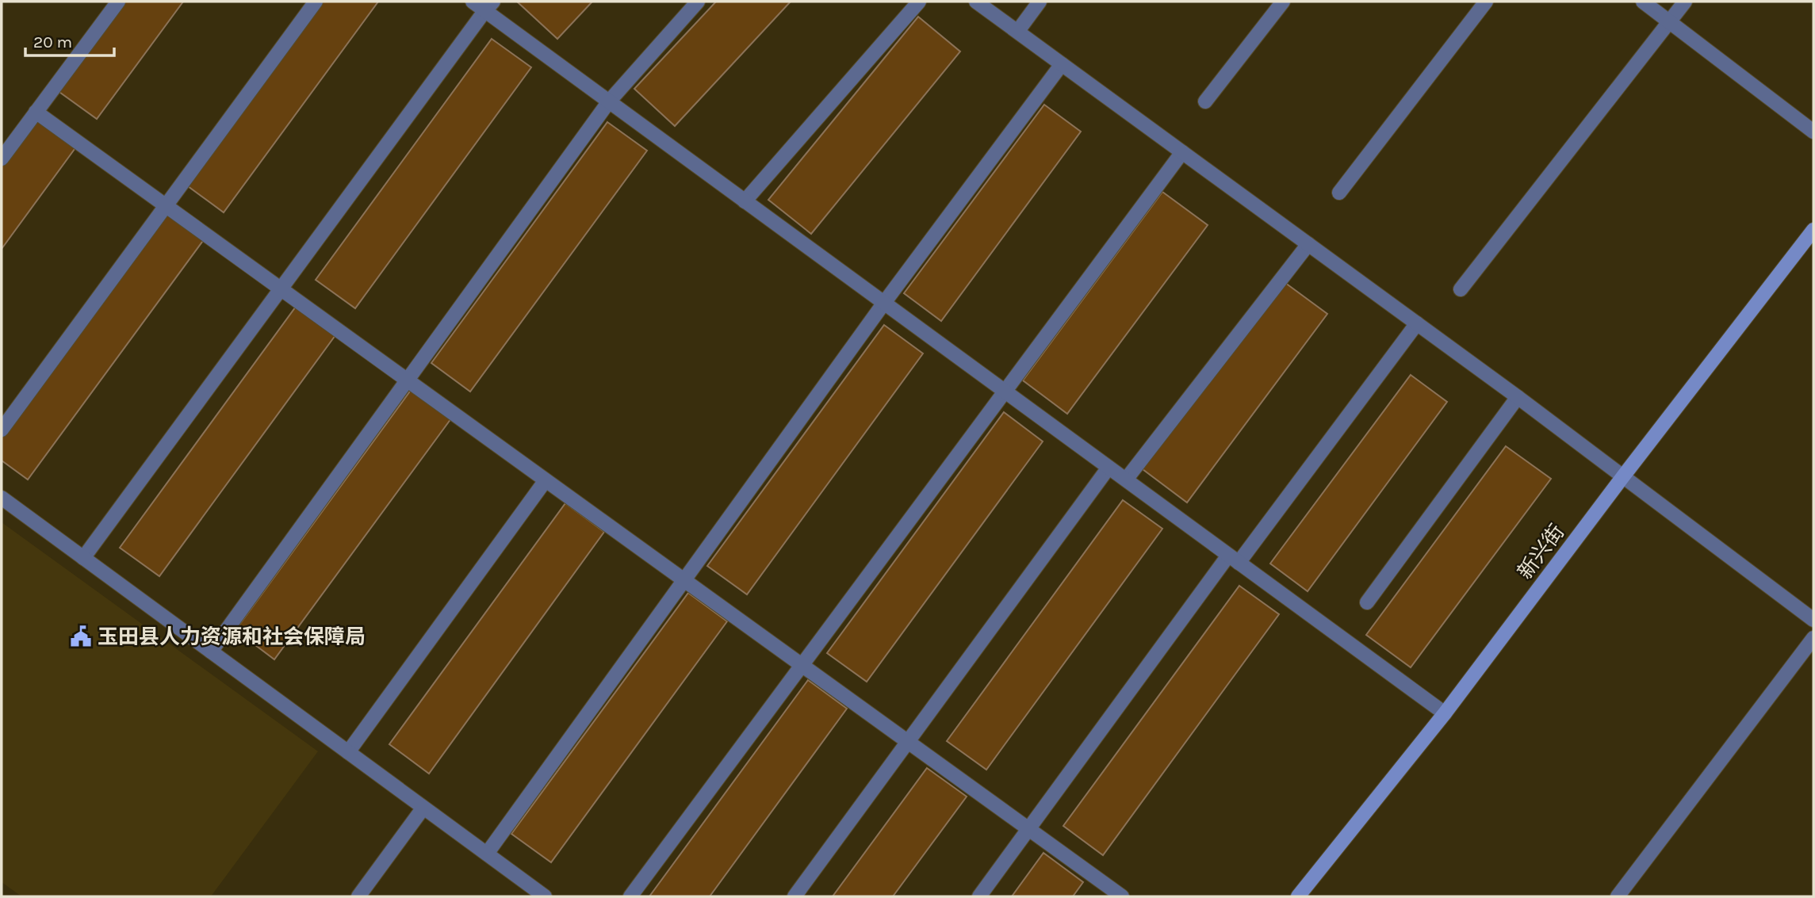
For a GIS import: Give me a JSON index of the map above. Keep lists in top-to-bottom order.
{
  "streets": {
    "street": ["新兴街"]
  },
  "places": {
    "public building": ["玉田县人力资源和社会保障局"]
  },
  "scale_bar": "20 m"
}
